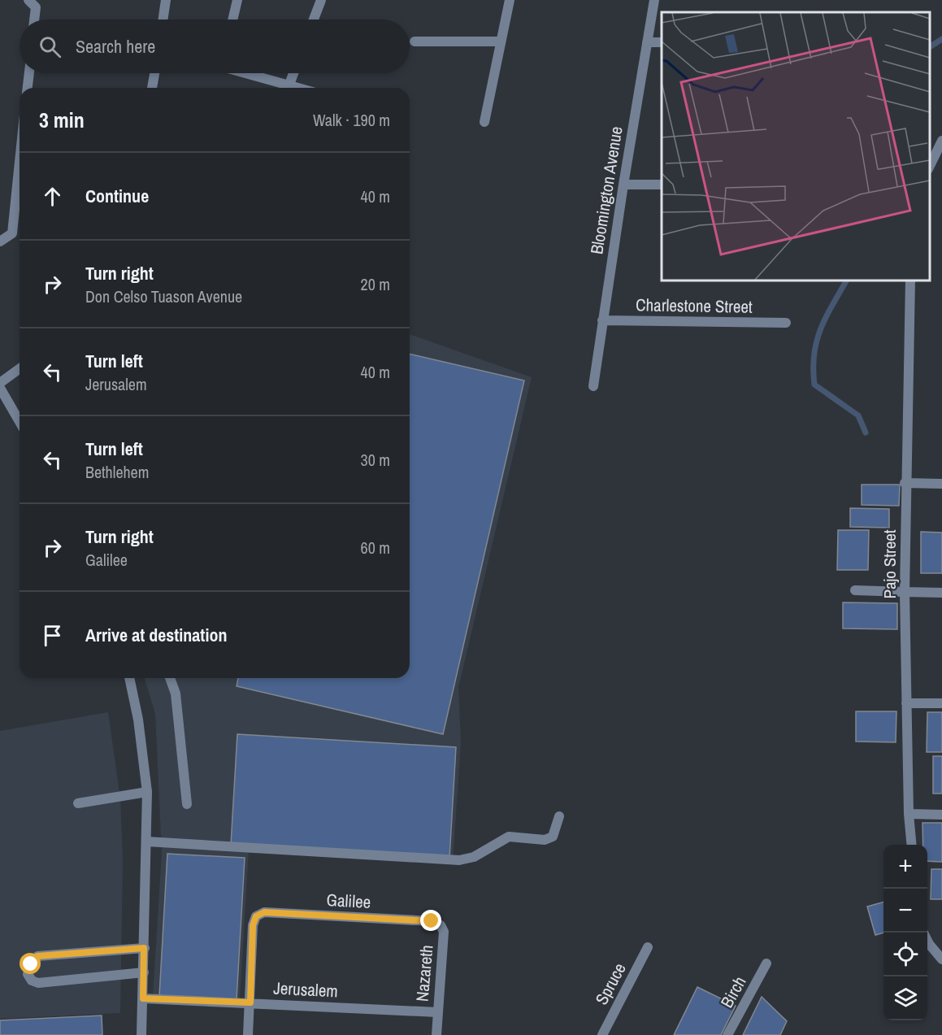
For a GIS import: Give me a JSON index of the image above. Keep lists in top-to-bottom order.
{
  "streets": {
    "street": [
      "Bloomington Avenue",
      "Charlestone Street",
      "Pajo Street",
      "Galilee",
      "Nazareth",
      "Spruce",
      "Jerusalem",
      "Birch"
    ]
  },
  "crossings": [
    ["Bloomington Avenue", "Charlestone Street"],
    ["Galilee", "Nazareth"],
    ["Galilee", "Jerusalem"],
    ["Nazareth", "Jerusalem"]
  ],
  "page": {
    "search": "Search here",
    "heading": ["3 min", "Walk · 190 m"],
    "list": [
      ["Continue", "40 m"],
      ["Turn right", "Don Celso Tuason Avenue", "20 m"],
      ["Turn left", "Jerusalem", "40 m"],
      ["Turn left", "Bethlehem", "30 m"],
      ["Turn right", "Galilee", "60 m"],
      "Arrive at destination"
    ],
    "map_buttons": ["+", "−"]
  }
}
